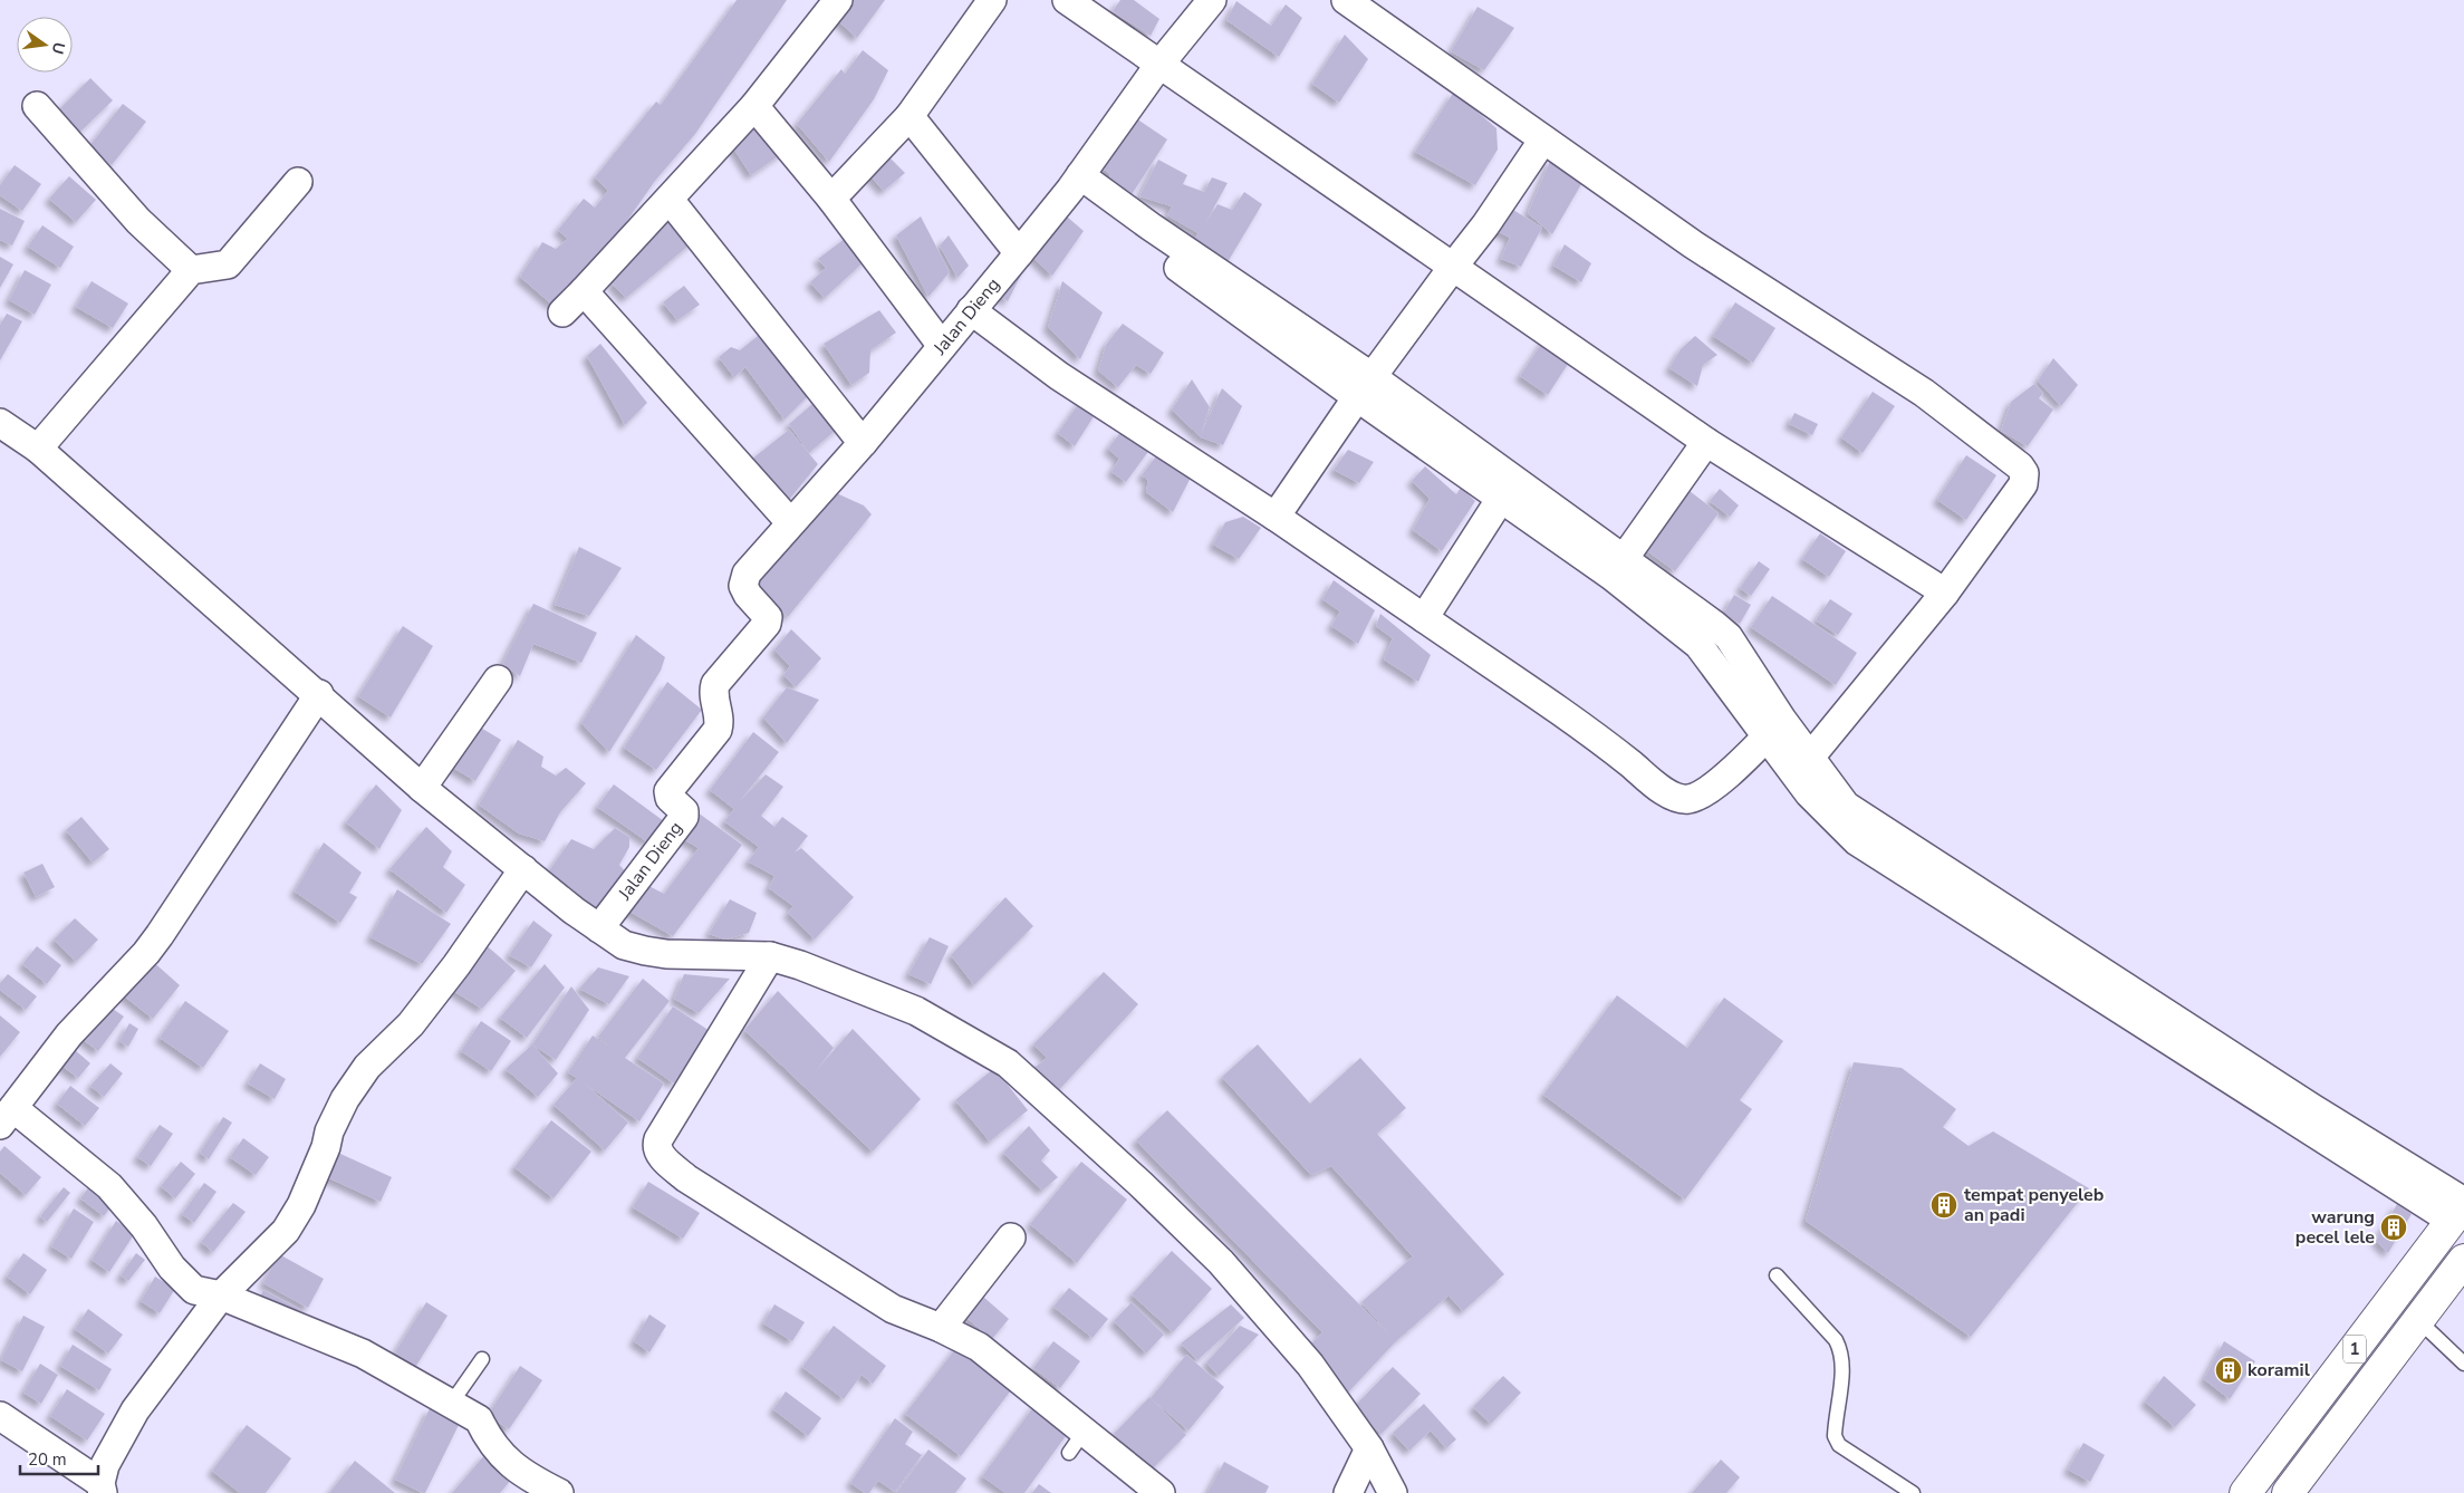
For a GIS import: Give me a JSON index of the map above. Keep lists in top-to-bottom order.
{
  "streets": {
    "highway": ["1"],
    "street": ["Jalan Dieng"]
  },
  "places": {
    "building": ["tempat penyeleb an padi", "warung pecel lele", "koramil"]
  },
  "scale_bar": "20 m",
  "north": "right"
}
